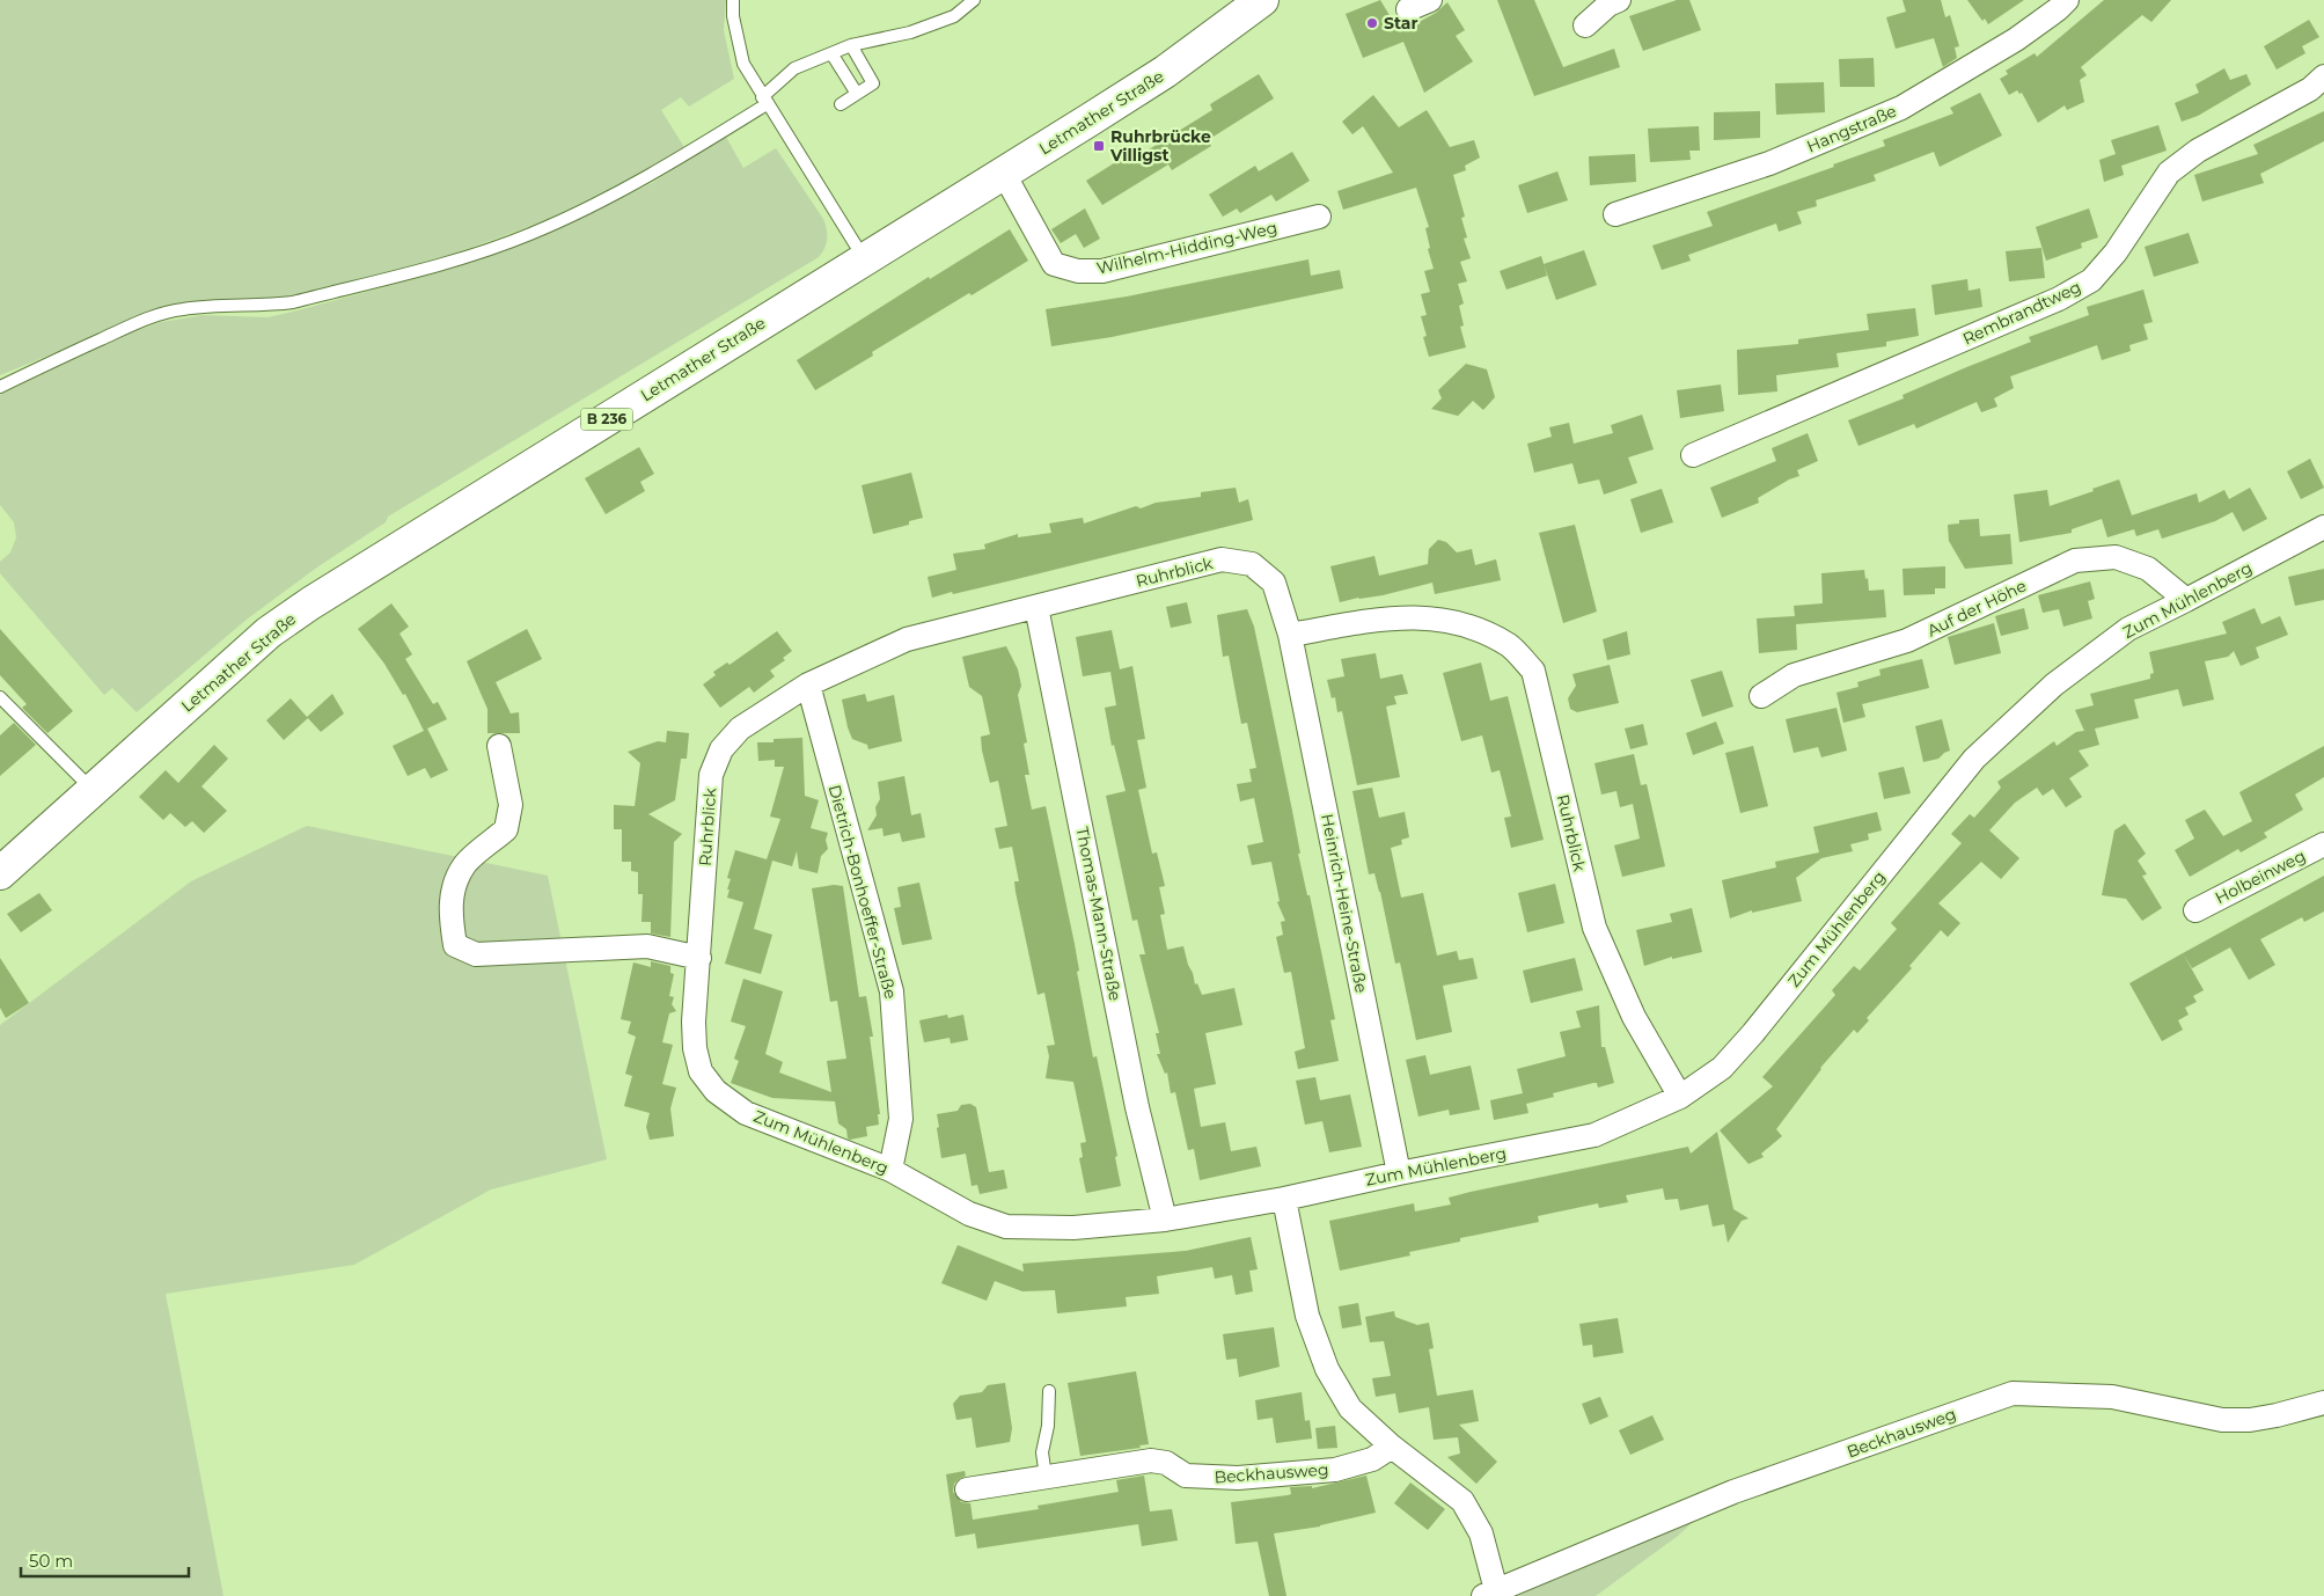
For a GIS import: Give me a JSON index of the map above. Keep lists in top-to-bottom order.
{
  "streets": {
    "main road": ["Letmather Straße", "B 236"],
    "street": [
      "Hangstraße",
      "Wilhelm-Hidding-Weg",
      "Rembrandtweg",
      "Ruhrblick",
      "Zum Mühlenberg",
      "Auf der Höhe",
      "Holbeinweg",
      "Dietrich-Bonhoeffer-Straße",
      "Heinrich-Heine-Straße",
      "Thomas-Mann-Straße",
      "Beckhausweg"
    ]
  },
  "crossings": [
    ["Letmather Straße", "Wilhelm-Hidding-Weg"],
    ["Ruhrblick", "Zum Mühlenberg"],
    ["Ruhrblick", "Dietrich-Bonhoeffer-Straße"],
    ["Ruhrblick", "Heinrich-Heine-Straße"],
    ["Ruhrblick", "Thomas-Mann-Straße"],
    ["Zum Mühlenberg", "Auf der Höhe"],
    ["Zum Mühlenberg", "Dietrich-Bonhoeffer-Straße"],
    ["Zum Mühlenberg", "Heinrich-Heine-Straße"],
    ["Zum Mühlenberg", "Thomas-Mann-Straße"]
  ],
  "places": {
    "other": ["Star"],
    "transit": ["Ruhrbrücke Villigst"]
  },
  "scale_bar": "50 m"
}
